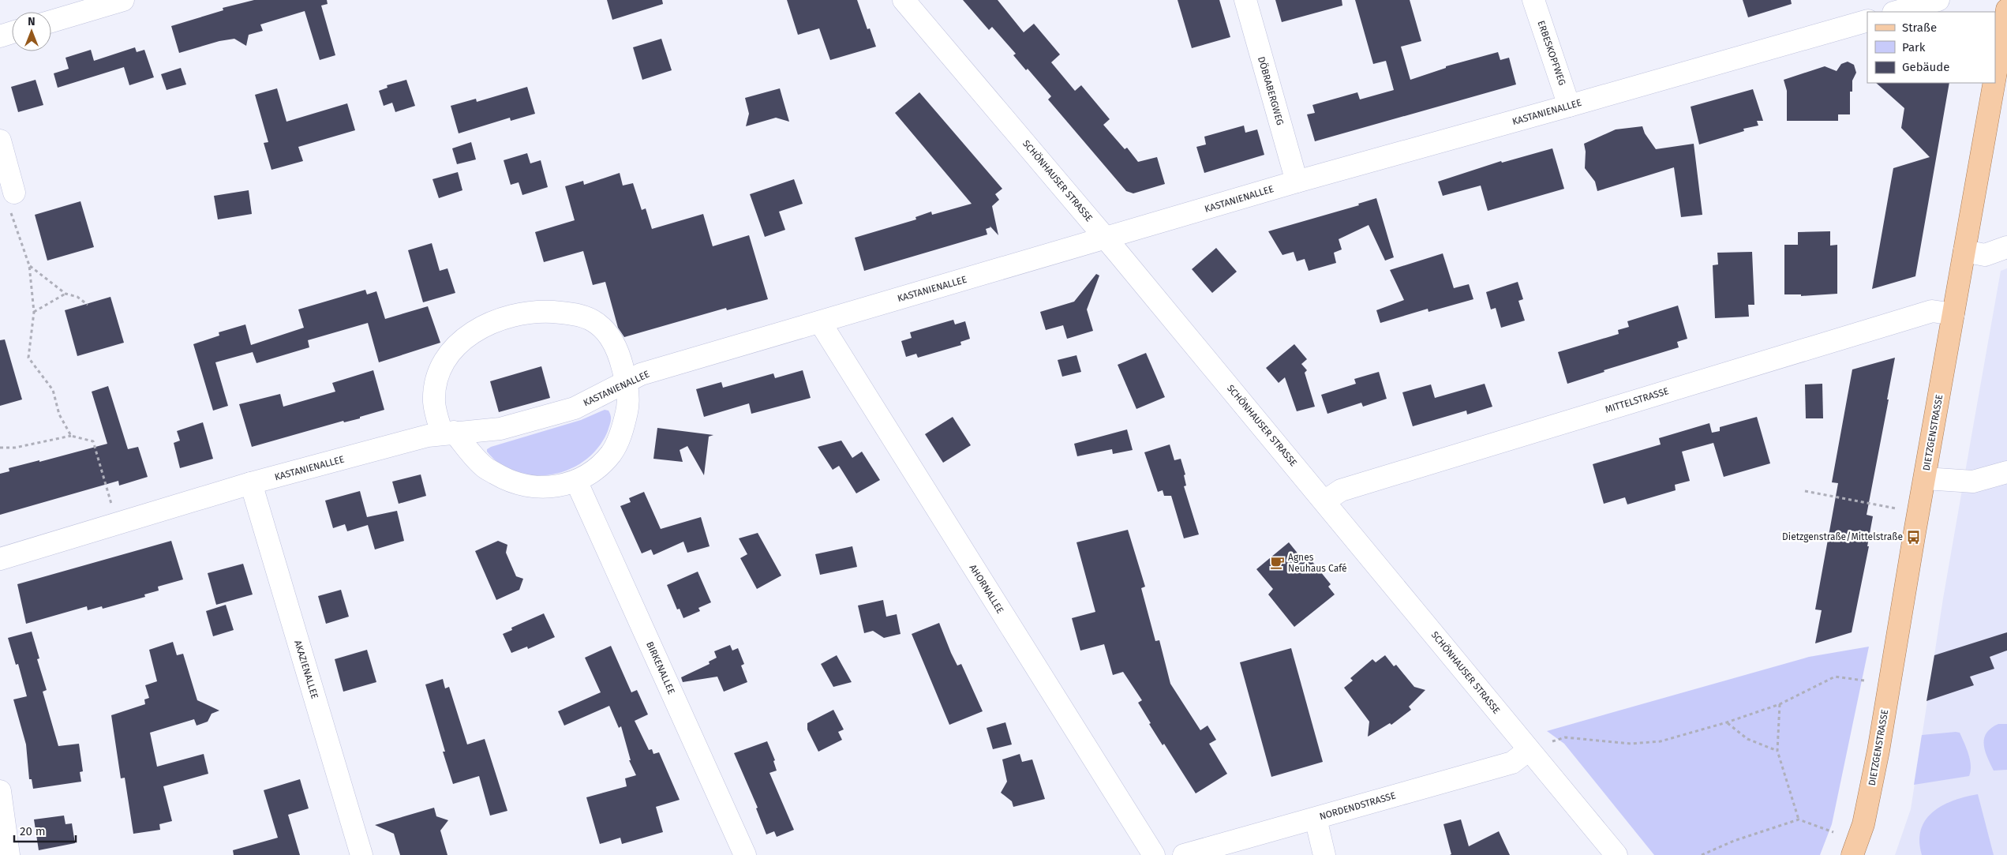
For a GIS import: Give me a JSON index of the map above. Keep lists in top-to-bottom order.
{
  "streets": {
    "main road": ["DIETZGENSTRASSE"],
    "street": [
      "ERBESKOPFWEG",
      "DÖBRABERGWEG",
      "KASTANIENALLEE",
      "SCHÖNHAUSER STRASSE",
      "MITTELSTRASSE",
      "AHORNALLEE",
      "BIRKENALLEE",
      "AKAZIENALLEE",
      "NORDENDSTRASSE"
    ]
  },
  "crossings": [
    ["ERBESKOPFWEG", "KASTANIENALLEE"],
    ["DÖBRABERGWEG", "KASTANIENALLEE"],
    ["KASTANIENALLEE", "SCHÖNHAUSER STRASSE"],
    ["KASTANIENALLEE", "AHORNALLEE"],
    ["KASTANIENALLEE", "AKAZIENALLEE"],
    ["SCHÖNHAUSER STRASSE", "MITTELSTRASSE"],
    ["SCHÖNHAUSER STRASSE", "NORDENDSTRASSE"],
    ["MITTELSTRASSE", "DIETZGENSTRASSE"]
  ],
  "places": {
    "bus stop": ["Dietzgenstraße/Mittelstraße"],
    "cafe": ["Agnes Neuhaus Café"]
  },
  "legend": ["Straße", "Park", "Gebäude"],
  "scale_bar": "20 m",
  "north": "top"
}
